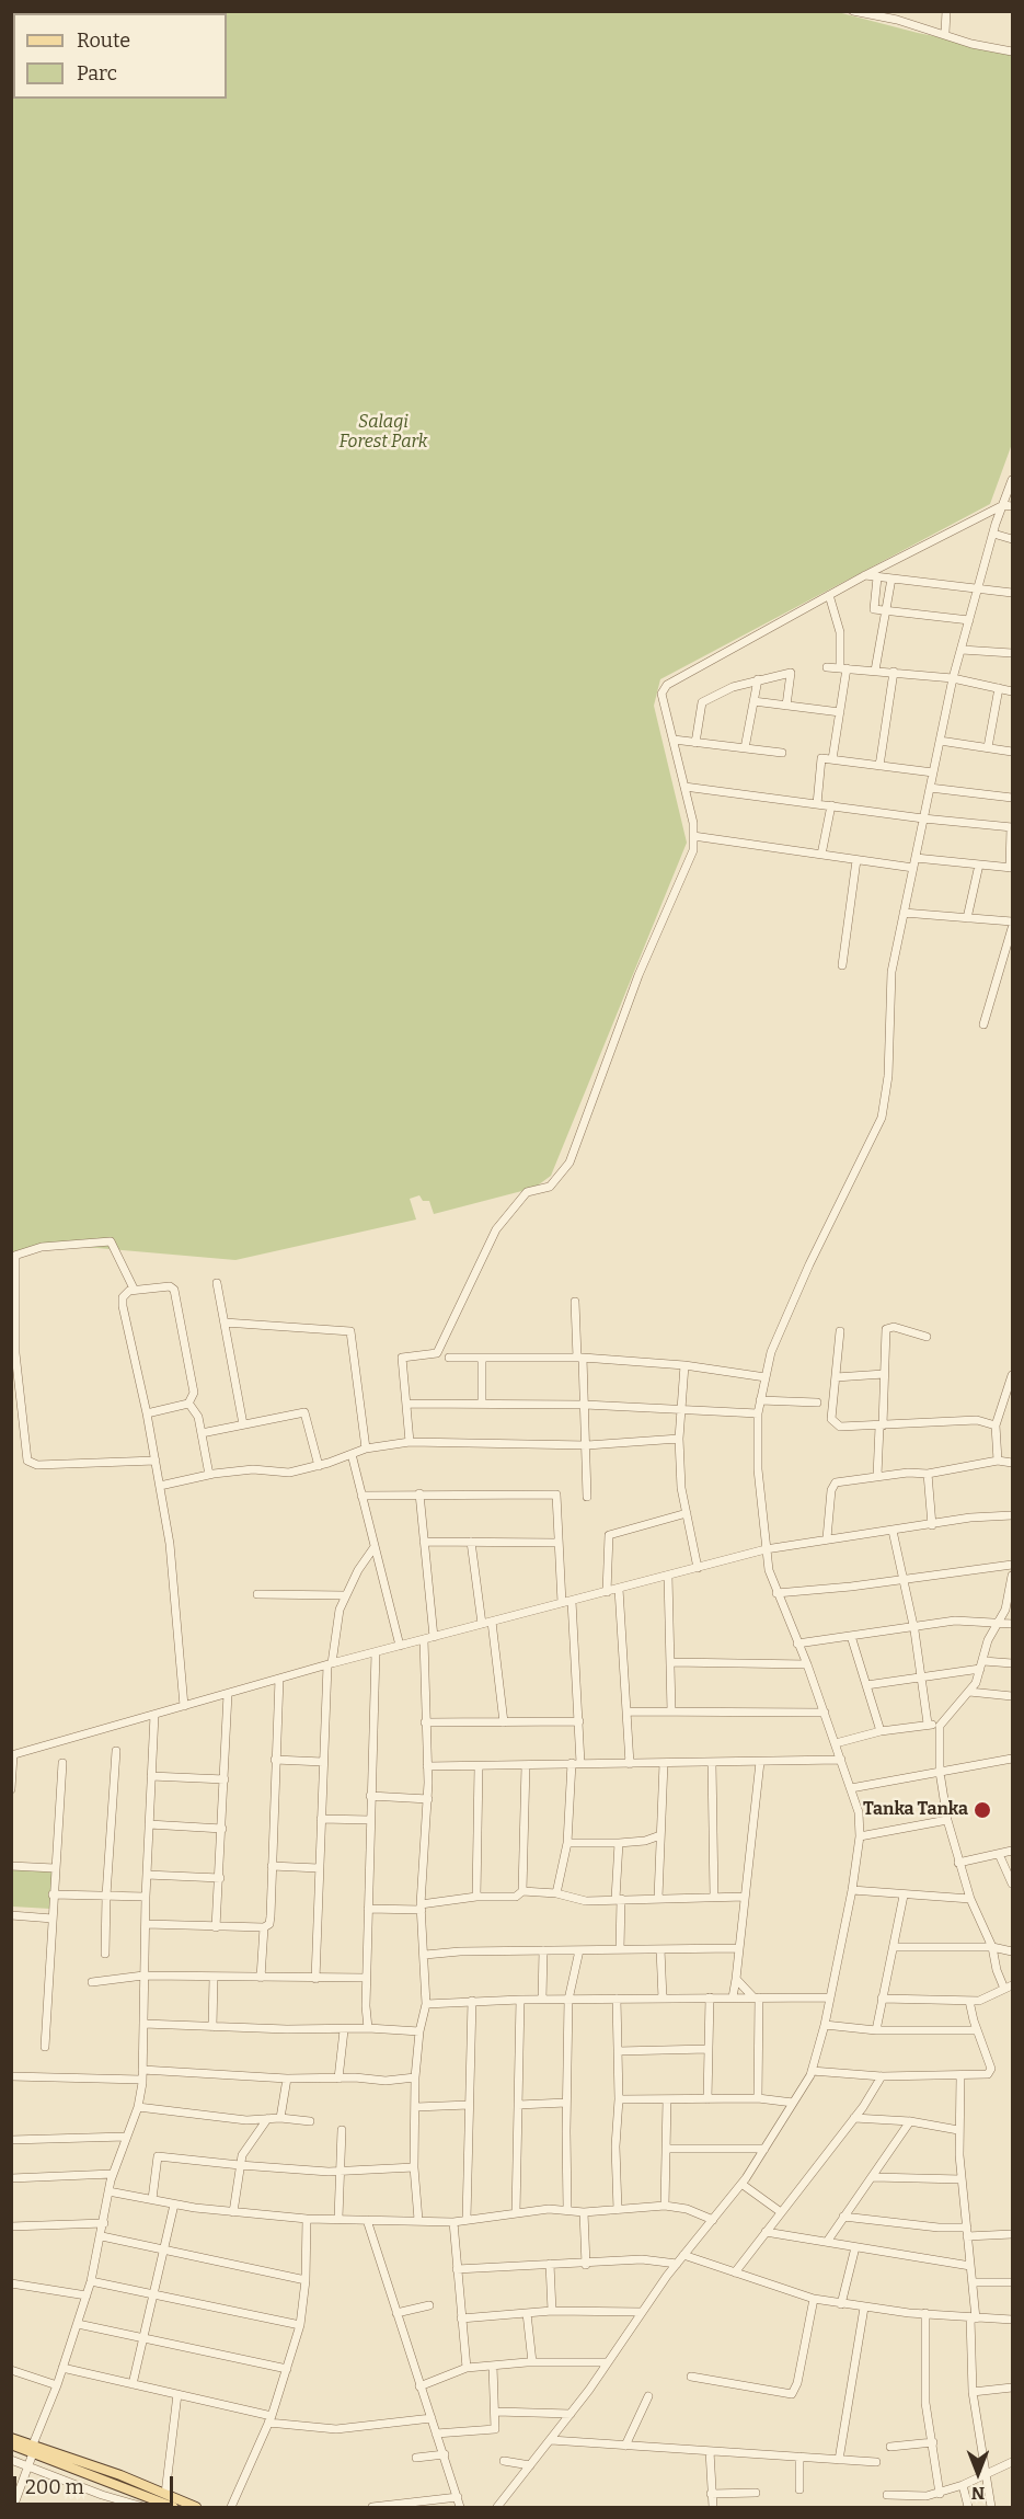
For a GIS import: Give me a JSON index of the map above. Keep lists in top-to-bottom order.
{
  "parks": ["Salagi Forest Park"],
  "places": ["Tanka Tanka"],
  "legend": ["Route", "Parc"],
  "scale_bar": "200 m",
  "north": "bottom"
}
